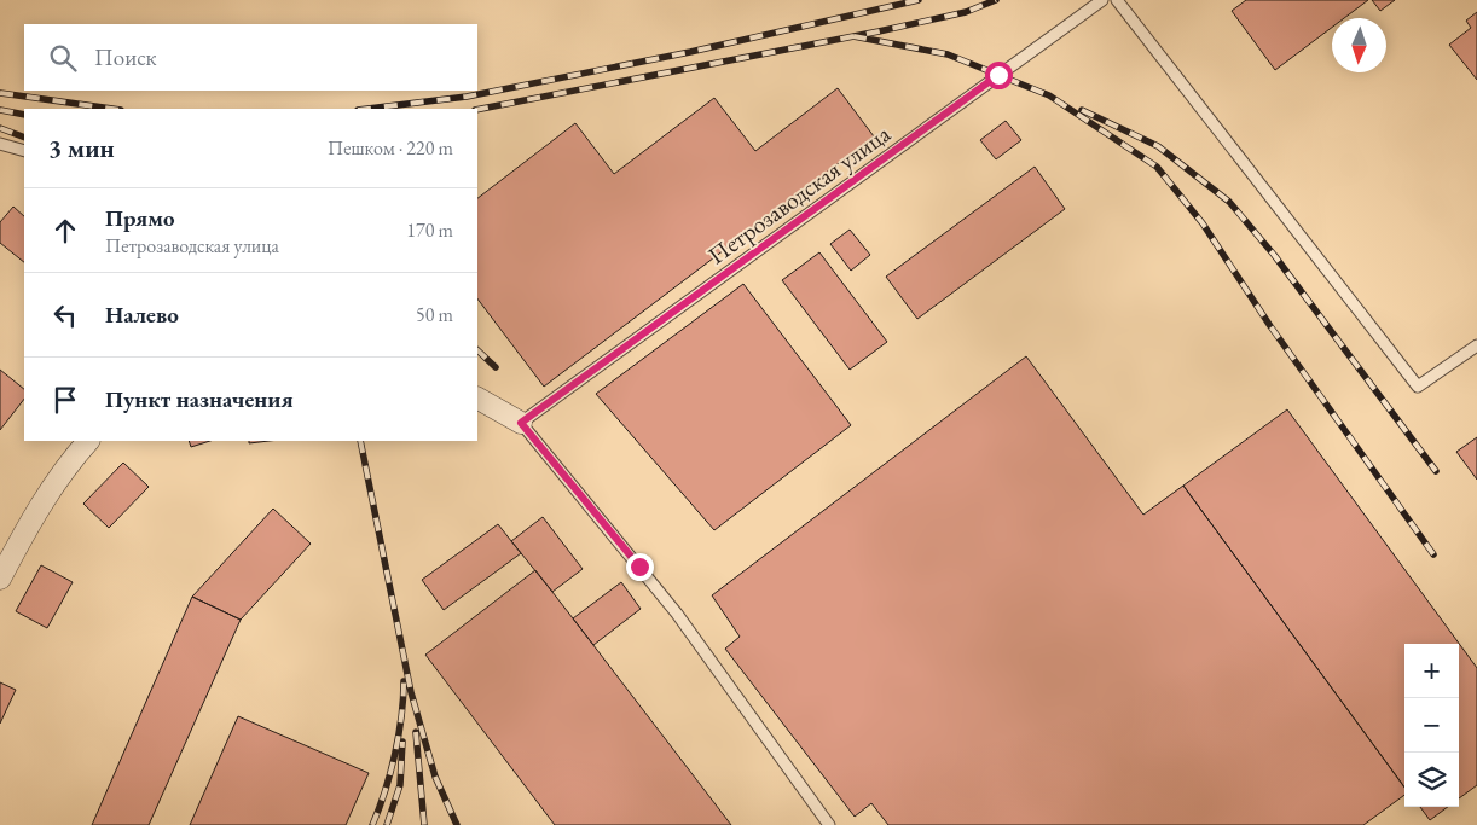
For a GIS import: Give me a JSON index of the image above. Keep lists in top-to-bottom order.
{
  "streets": {
    "lane": ["Петрозаводская улица"]
  },
  "north": "bottom",
  "page": {
    "search": "Поиск",
    "heading": ["3 мин", "Пешком · 220 m"],
    "list": [
      ["Прямо", "Петрозаводская улица", "170 m"],
      ["Налево", "50 m"],
      "Пункт назначения"
    ],
    "map_buttons": ["+", "−"]
  }
}
